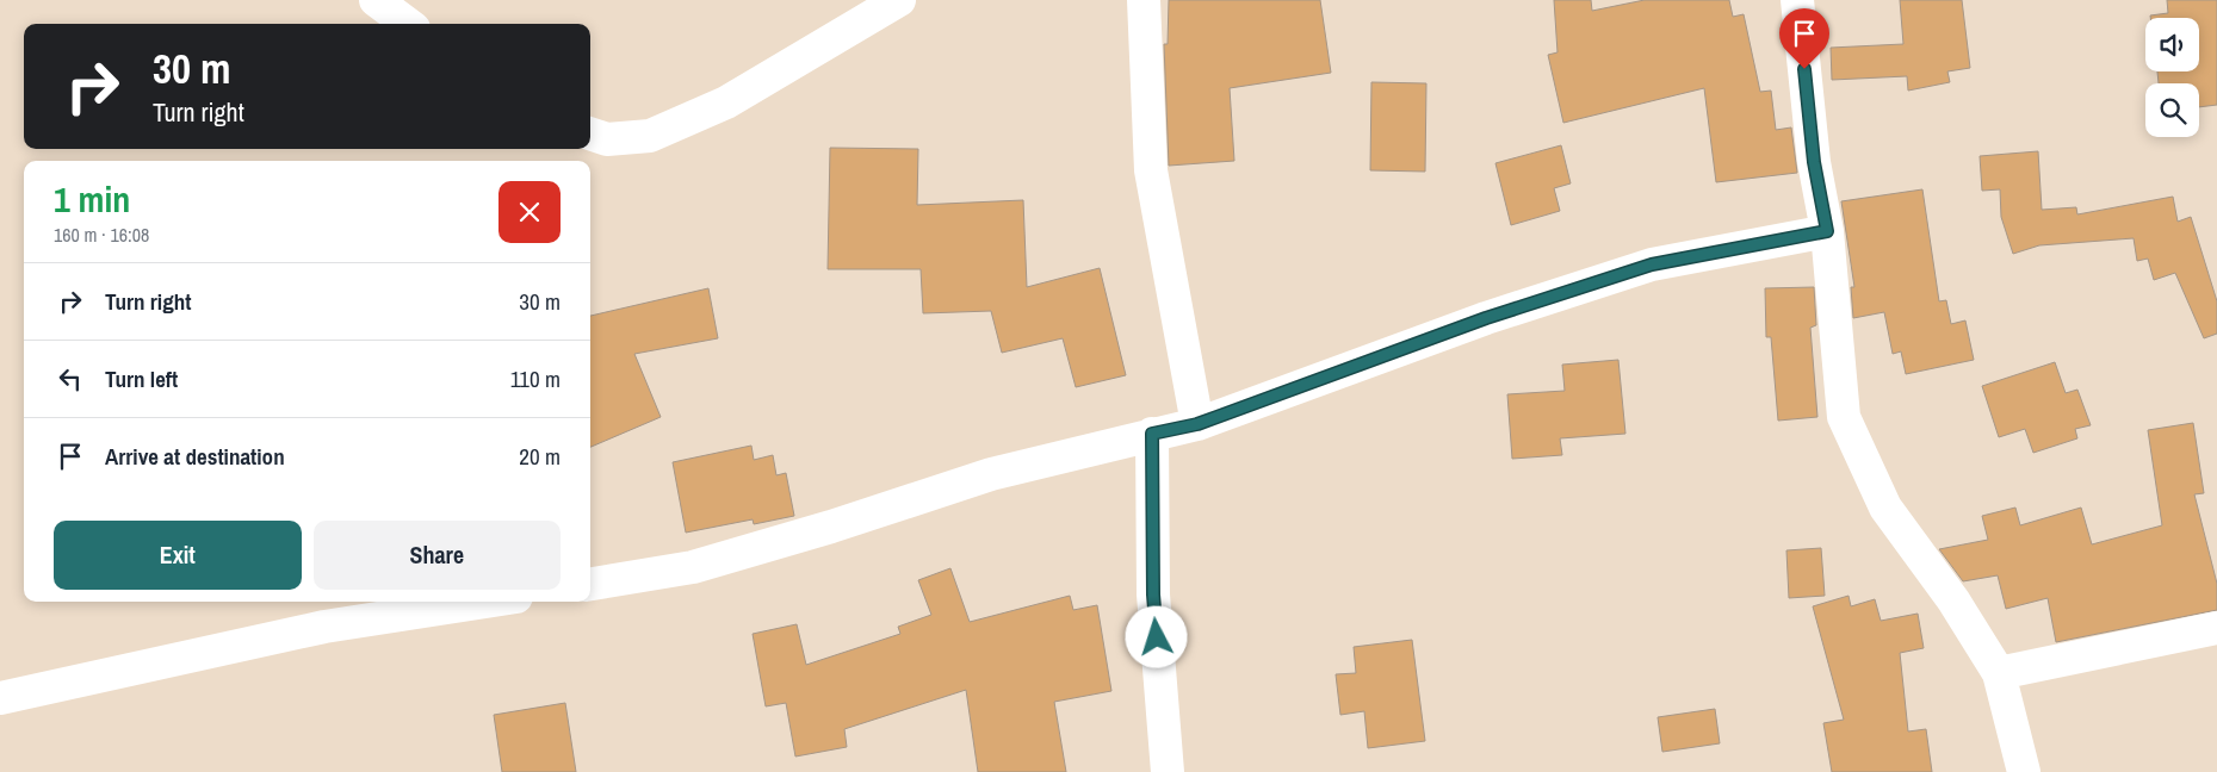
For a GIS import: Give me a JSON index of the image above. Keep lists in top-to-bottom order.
{
  "page": {
    "turn": ["30 m", "Turn right"],
    "heading": ["1 min", "160 m · 16:08"],
    "list": [
      {
        "name": "Turn right",
        "value": "30 m"
      },
      {
        "name": "Turn left",
        "value": "110 m"
      },
      {
        "name": "Arrive at destination",
        "value": "20 m"
      }
    ],
    "buttons": ["Exit", "Share"]
  }
}
